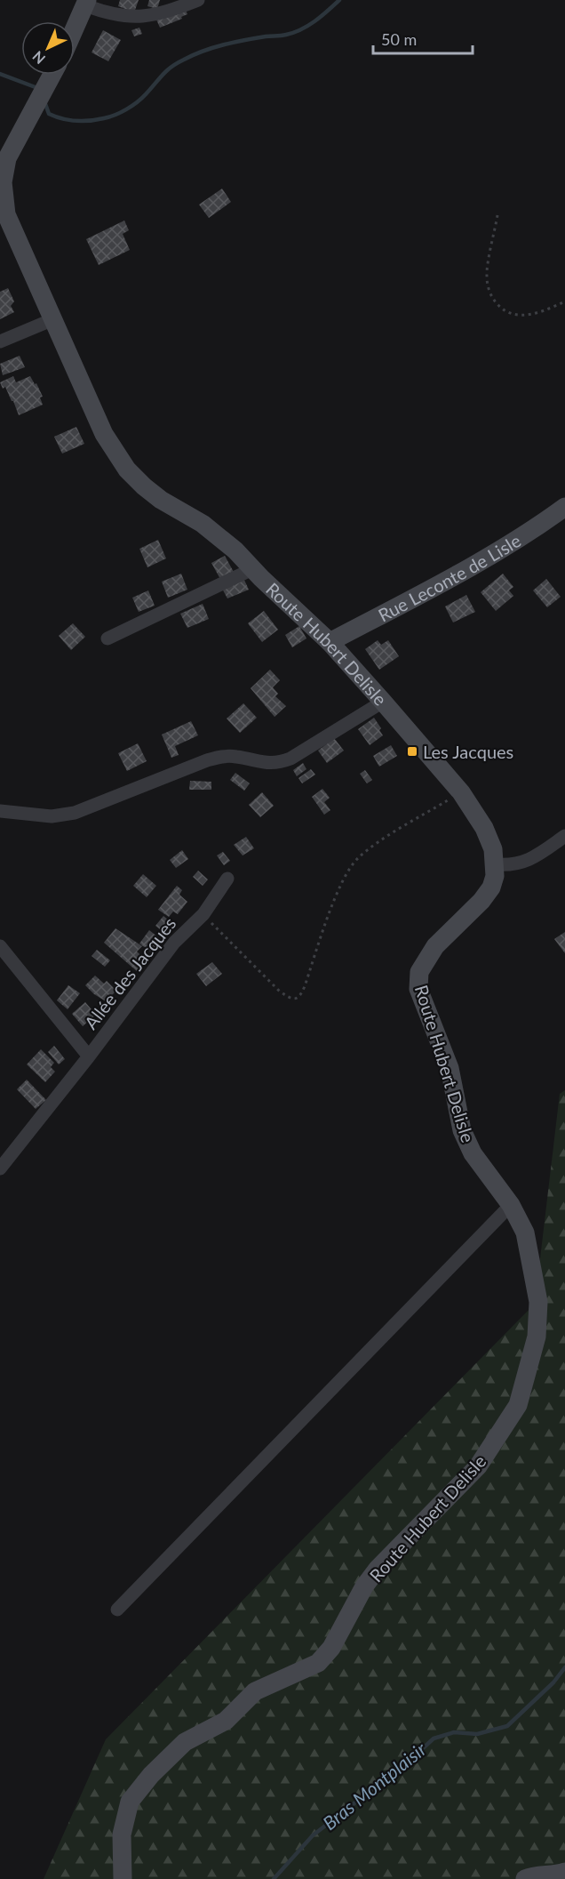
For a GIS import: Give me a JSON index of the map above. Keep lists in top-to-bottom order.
{
  "streets": {
    "main road": ["Rue Leconte de Lisle", "Route Hubert Delisle"],
    "street": ["Allée des Jacques"]
  },
  "crossings": [
    ["Rue Leconte de Lisle", "Route Hubert Delisle"],
    ["Route Hubert Delisle", "Allée des Jacques"]
  ],
  "water": ["Bras Montplaisir"],
  "places": {
    "transit": ["Les Jacques"]
  },
  "scale_bar": "50 m",
  "north": "bottom left"
}
